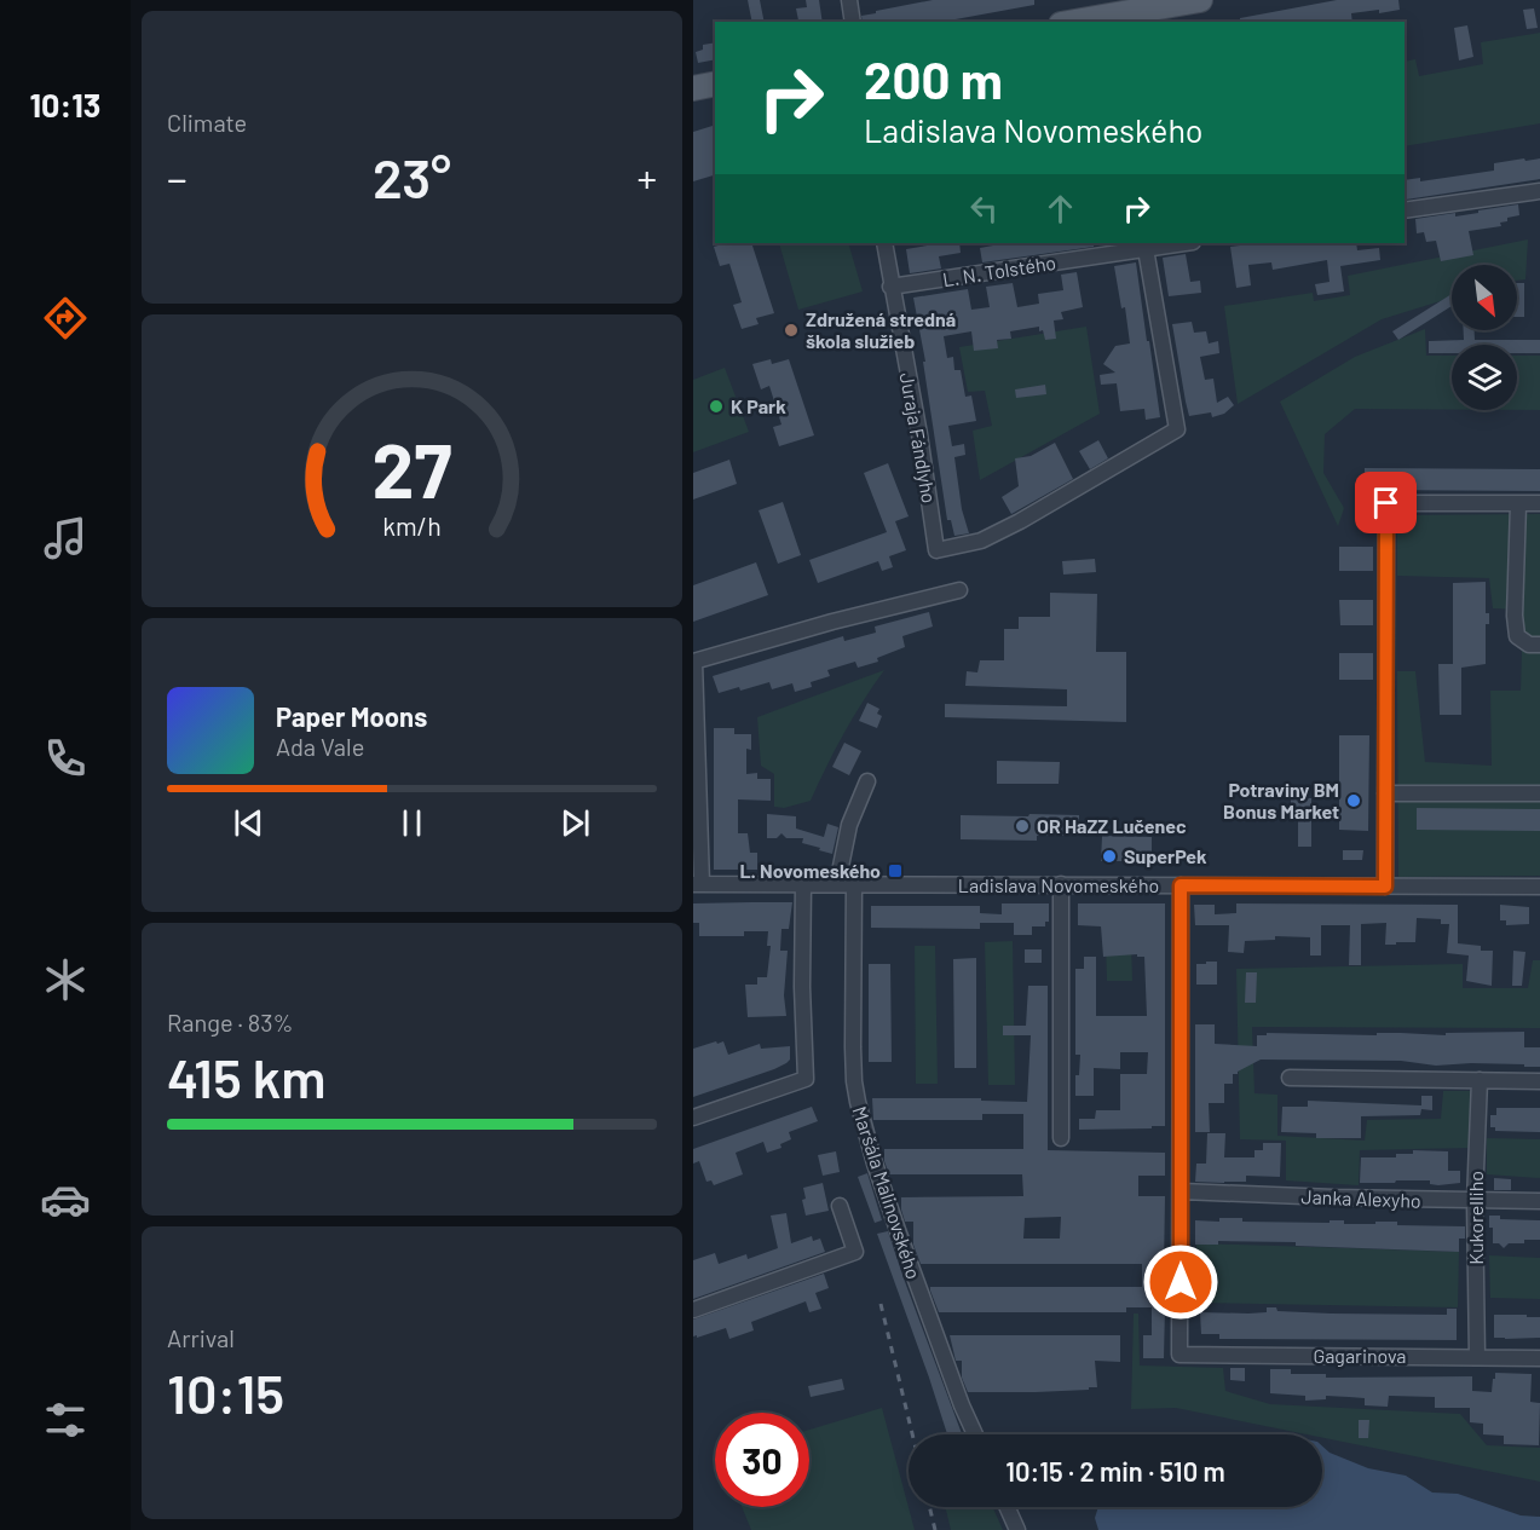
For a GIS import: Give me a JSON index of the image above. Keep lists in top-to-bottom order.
{
  "streets": {
    "street": [
      "L. N. Tolstého",
      "Juraja Fándlyho",
      "Ladislava Novomeského",
      "Maršála Malinovského",
      "Janka Alexyho",
      "Kukorelliho",
      "Gagarinova"
    ]
  },
  "crossings": [
    ["L. N. Tolstého", "Juraja Fándlyho"],
    ["Ladislava Novomeského", "Maršála Malinovského"],
    ["Janka Alexyho", "Kukorelliho"],
    ["Janka Alexyho", "Gagarinova"],
    ["Kukorelliho", "Gagarinova"]
  ],
  "places": {
    "other": [
      "Združená stredná škola služieb",
      "K Park",
      "Potraviny BM Bonus Market",
      "OR HaZZ Lučenec",
      "SuperPek"
    ],
    "transit": ["L. Novomeského"]
  },
  "north": "bottom right",
  "page": {
    "tabs": "10:13",
    "tile": [
      "Climate",
      ["Range · 83%", "415 km"],
      ["Arrival", "10:15"]
    ],
    "turn": ["200 m", "Ladislava Novomeského"],
    "heat": ["−", "23°", "+"],
    "song": ["Paper Moons", "Ada Vale"],
    "limit": "30",
    "trip": "10:15 · 2 min · 510 m",
    "gauge": ["27", "km/h"]
  }
}
